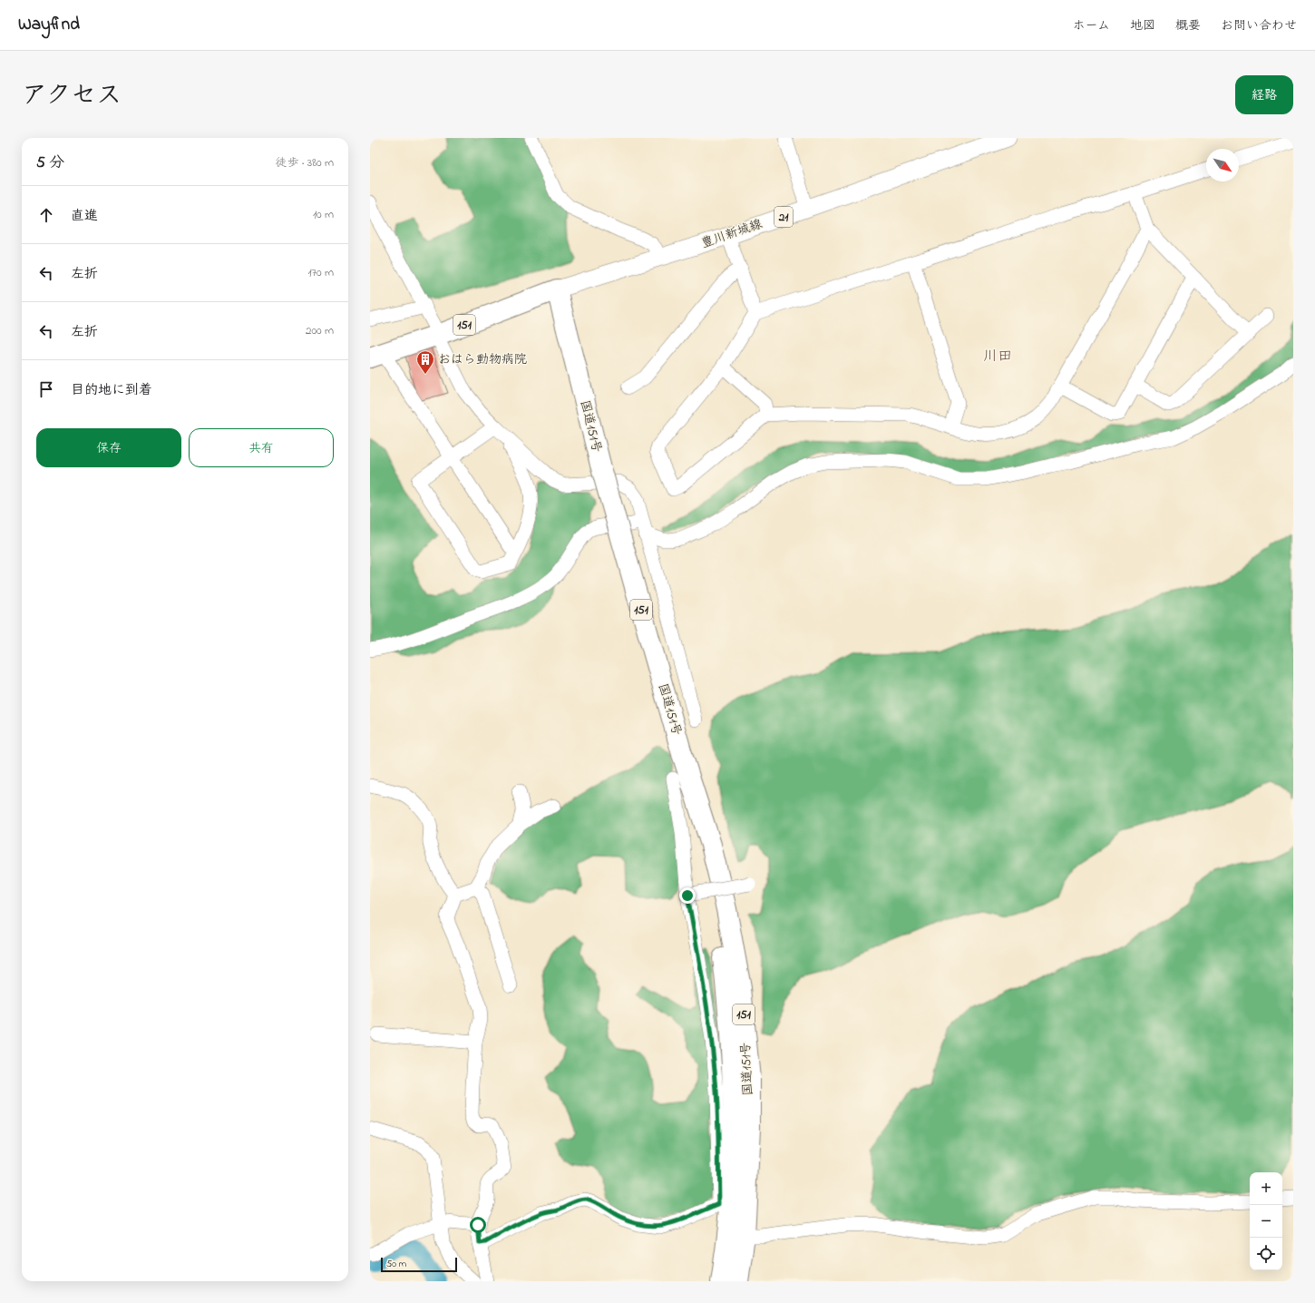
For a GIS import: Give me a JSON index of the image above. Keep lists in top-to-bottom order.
{
  "streets": {
    "highway": ["151", "国道151号"],
    "main road": ["21", "豊川新城線"]
  },
  "crossings": [
    ["豊川新城線", "151"],
    ["豊川新城線", "国道151号"],
    ["151", "国道151号"]
  ],
  "districts": ["川田"],
  "places": {
    "building": ["おはら動物病院"]
  },
  "scale_bar": "50 m",
  "north": "bottom right",
  "page": {
    "header": "Wayfind",
    "nav": [
      "ホーム",
      "地図",
      "概要",
      "お問い合わせ"
    ],
    "title": "アクセス",
    "buttons": [
      "経路",
      ["保存", "共有"]
    ],
    "heading": ["5 分", "徒歩 · 380 m"],
    "list": [
      ["直進", "10 m"],
      ["左折", "170 m"],
      ["左折", "200 m"],
      "目的地に到着"
    ],
    "map_buttons": ["+", "−"],
    "scale": "50 m"
  }
}
